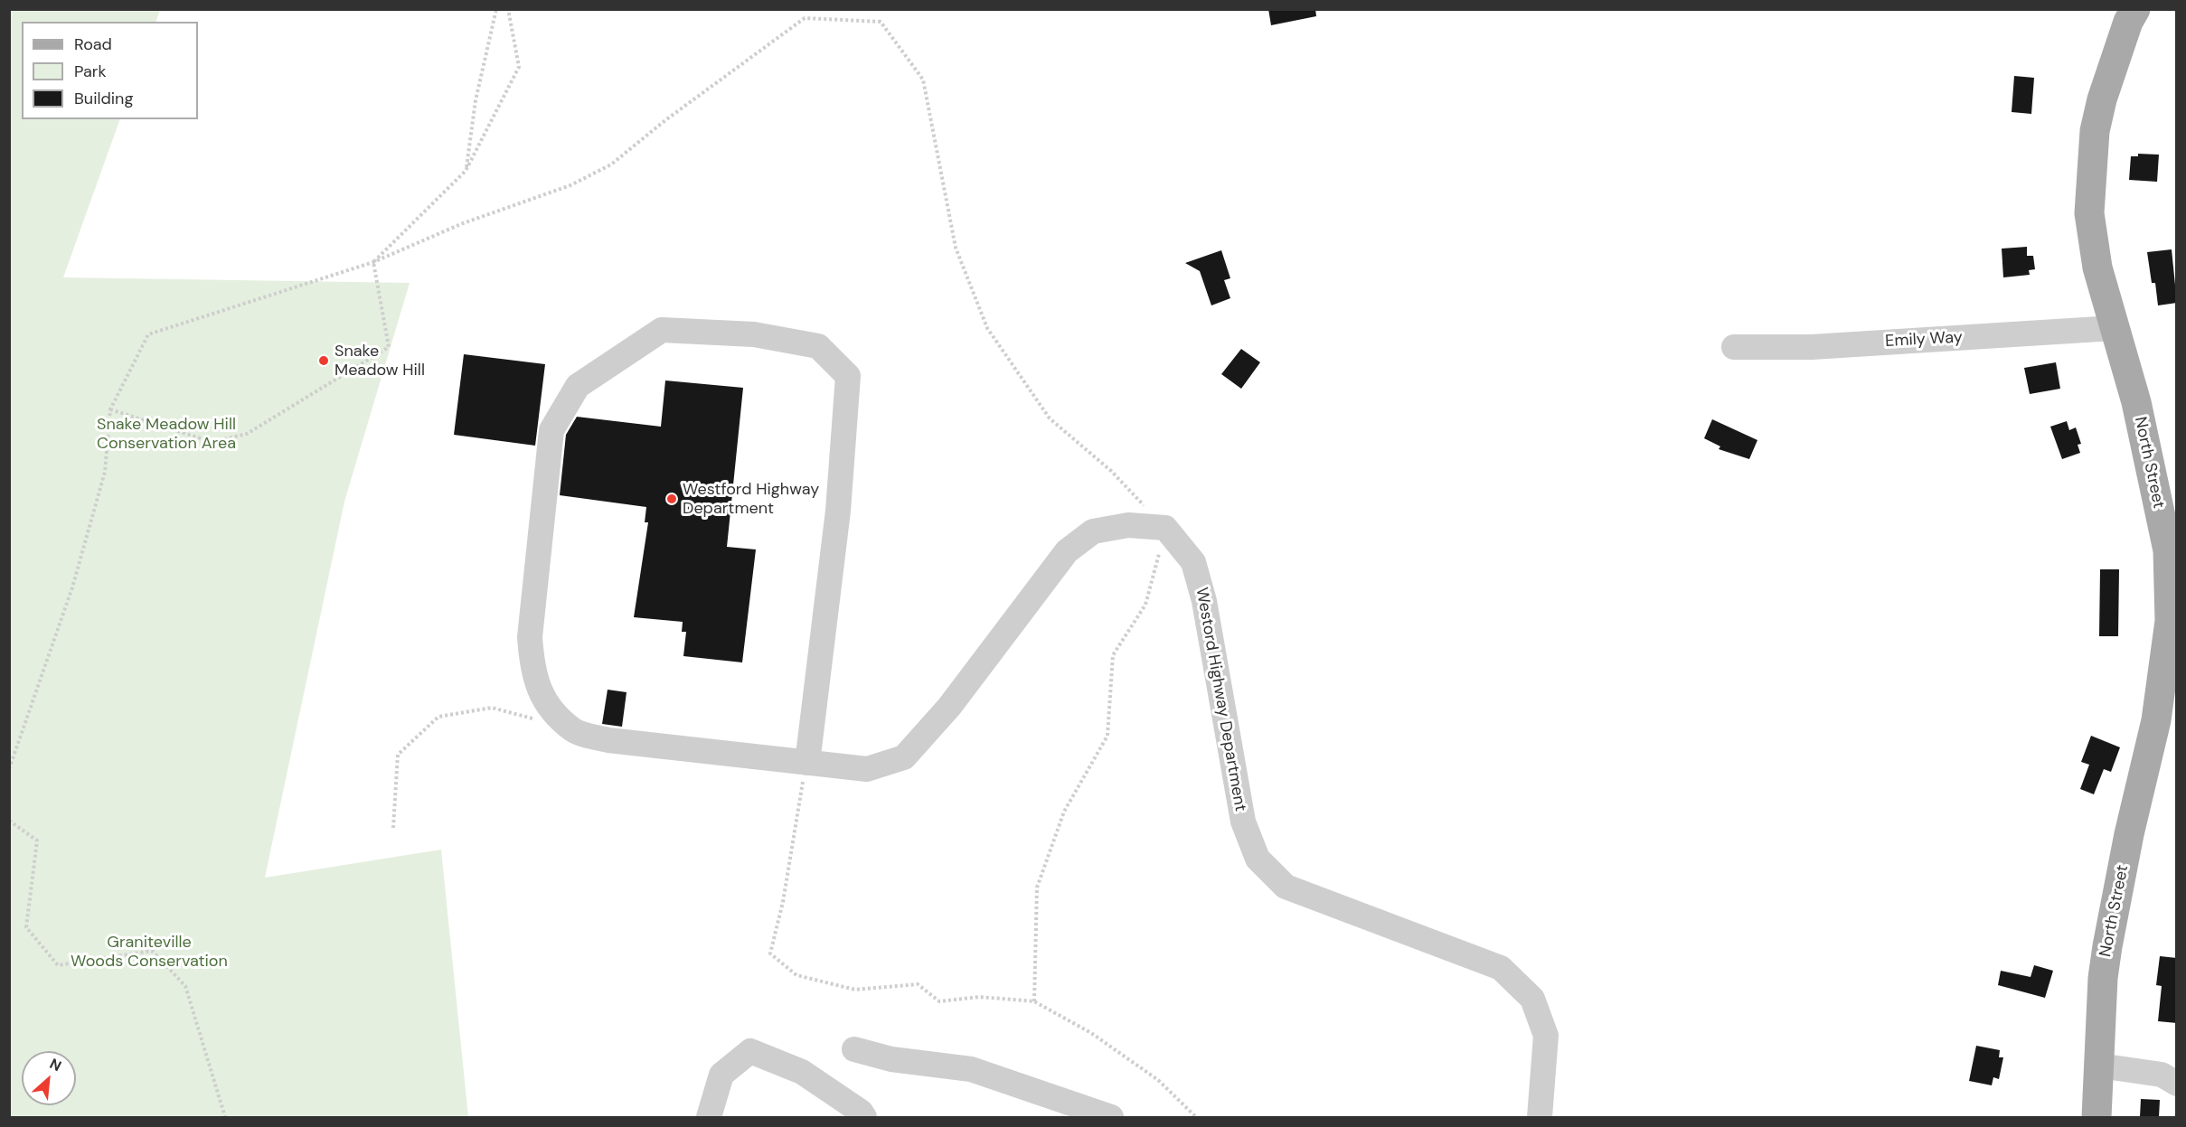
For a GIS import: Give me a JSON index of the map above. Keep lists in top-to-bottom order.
{
  "streets": {
    "main road": ["North Street"],
    "street": ["Emily Way", "Westord Highway Department"]
  },
  "crossings": [
    ["Emily Way", "North Street"]
  ],
  "parks": ["Snake Meadow Hill Conservation Area", "Graniteville Woods Conservation"],
  "places": ["Snake Meadow Hill", "Westford Highway Department"],
  "legend": ["Road", "Park", "Building"],
  "north": "top right"
}
